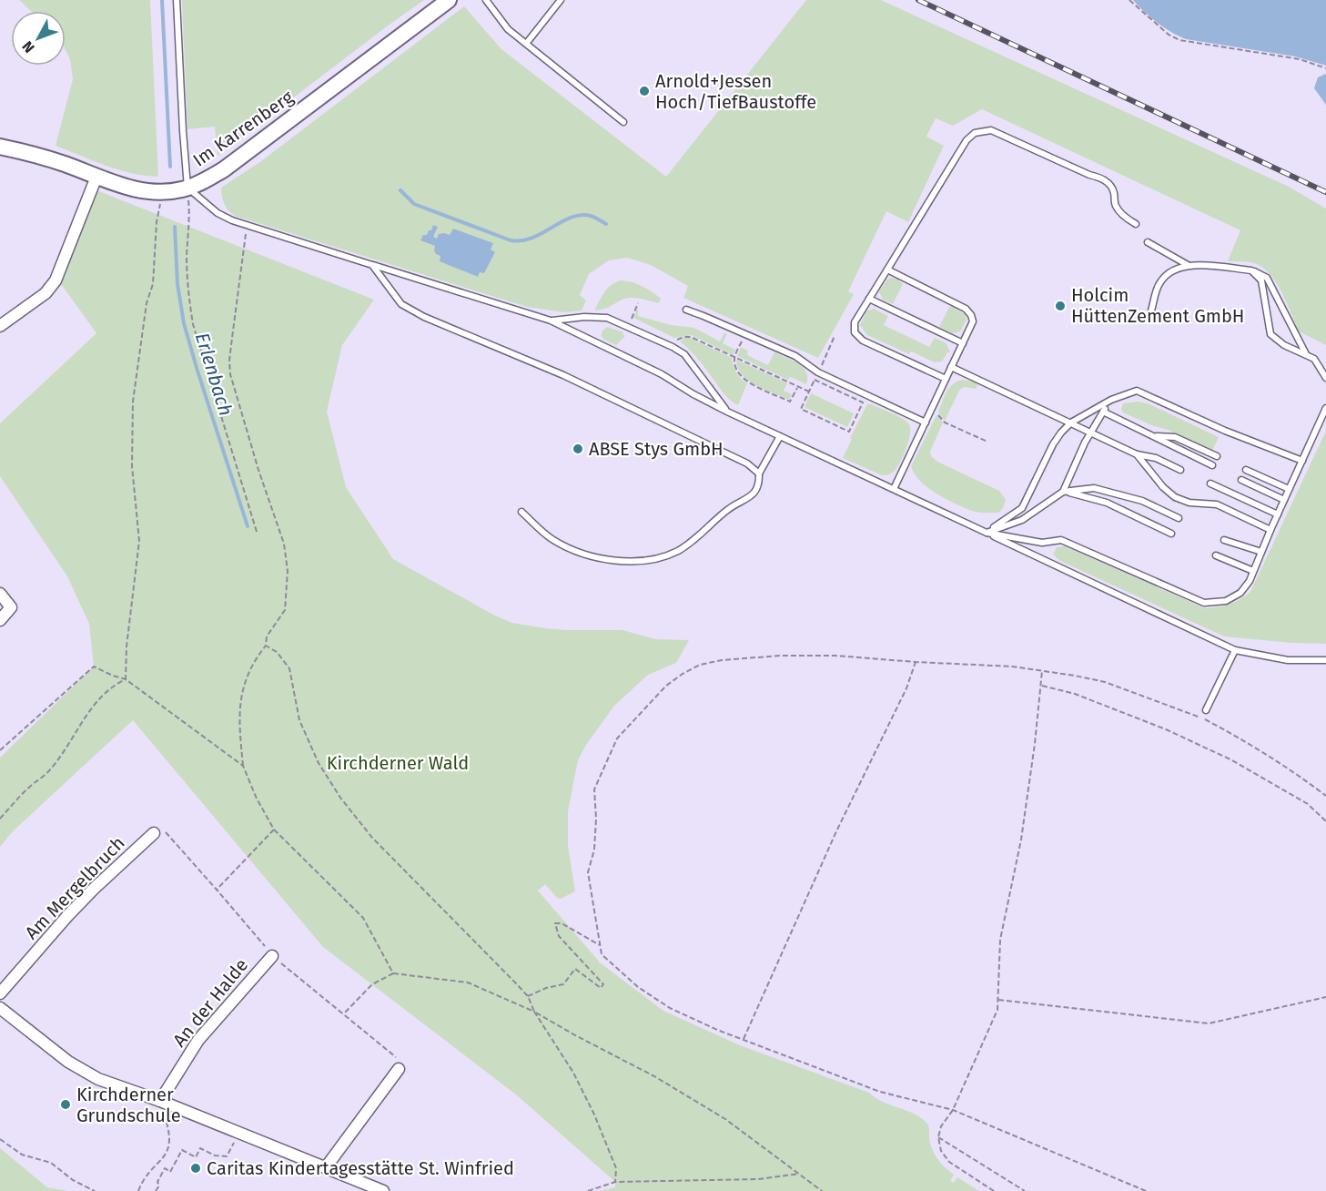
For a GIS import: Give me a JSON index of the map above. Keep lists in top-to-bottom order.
{
  "streets": {
    "street": ["Im Karrenberg", "Am Mergelbruch", "An der Halde"]
  },
  "water": ["Erlenbach"],
  "parks": ["Kirchderner Wald"],
  "places": [
    "Arnold+Jessen Hoch/TiefBaustoffe",
    "Holcim HüttenZement GmbH",
    "ABSE Stys GmbH",
    "Kirchderner Grundschule",
    "Caritas Kindertagesstätte St. Winfried"
  ],
  "north": "bottom left"
}
